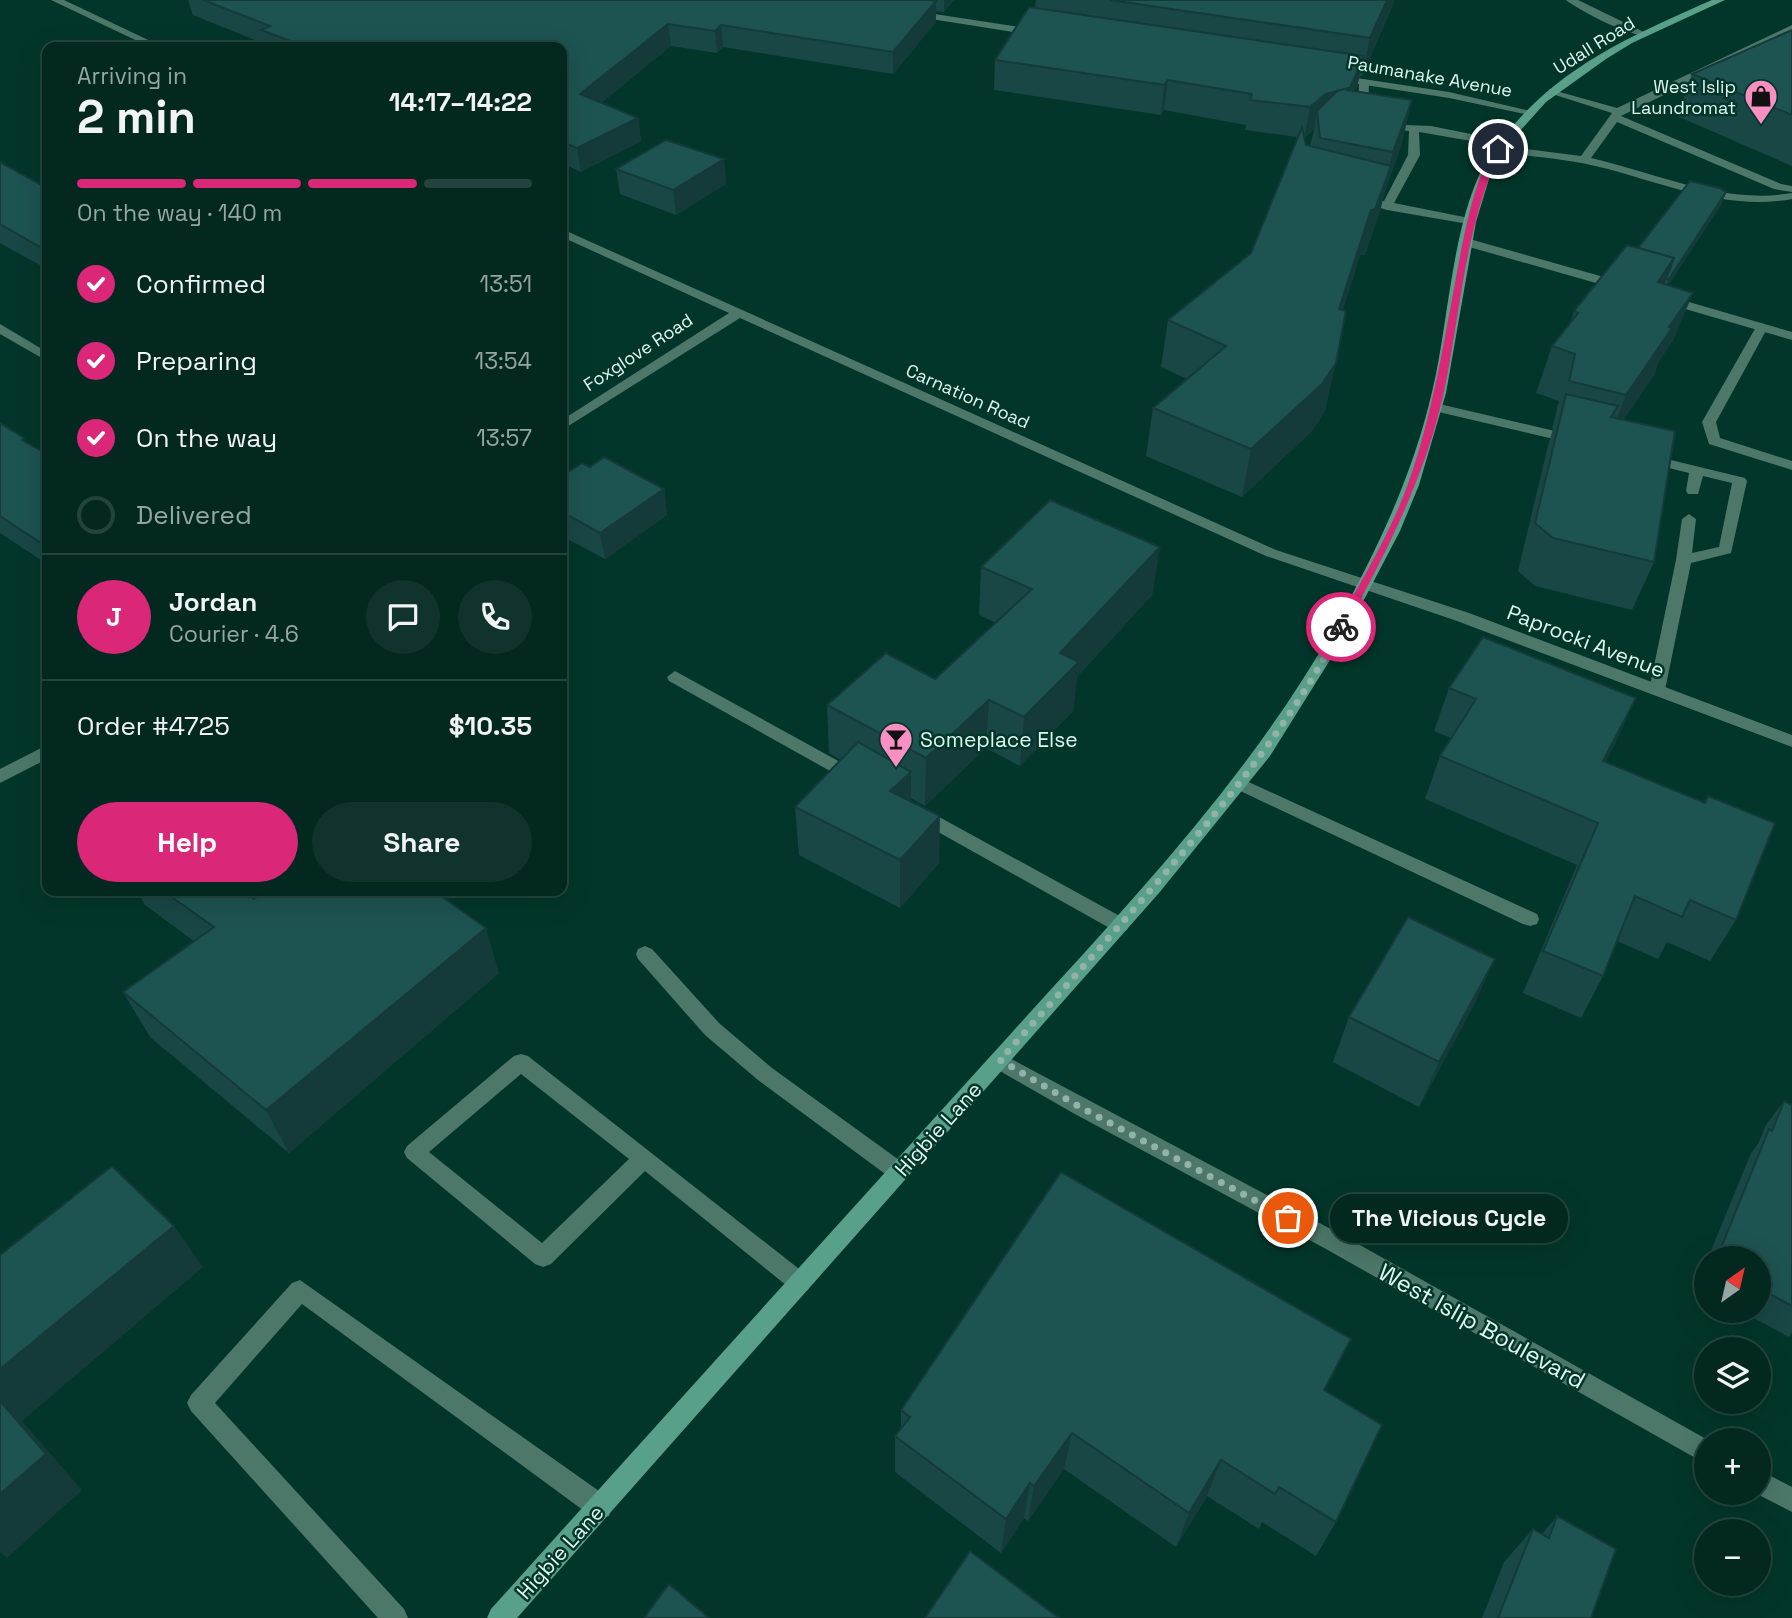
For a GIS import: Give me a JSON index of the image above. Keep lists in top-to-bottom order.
{
  "streets": {
    "main road": ["Udall Road", "Higbie Lane"],
    "street": [
      "Paumanake Avenue",
      "Foxglove Road",
      "Carnation Road",
      "Paprocki Avenue",
      "West Islip Boulevard"
    ]
  },
  "crossings": [
    ["Udall Road", "Paumanake Avenue"],
    ["Udall Road", "Higbie Lane"],
    ["Paumanake Avenue", "Higbie Lane"],
    ["Foxglove Road", "Carnation Road"],
    ["Carnation Road", "Paprocki Avenue"],
    ["Carnation Road", "Higbie Lane"],
    ["Paprocki Avenue", "Higbie Lane"],
    ["Higbie Lane", "West Islip Boulevard"]
  ],
  "places": {
    "shop": ["West Islip Laundromat"],
    "bar": ["Someplace Else"],
    "other": ["The Vicious Cycle"]
  },
  "north": "top right",
  "page": {
    "heading": ["2 min", "Arriving in", "14:17–14:22"],
    "panel": [
      "Jordan",
      "Courier · 4.6",
      "Order #4725",
      "$10.35"
    ],
    "bar": "On the way · 140 m",
    "list": [
      ["Confirmed", "13:51"],
      ["Preparing", "13:54"],
      ["On the way", "13:57"],
      "Delivered"
    ],
    "round": "J",
    "buttons": ["Help", "Share"],
    "bubble": "The Vicious Cycle",
    "map_buttons": ["+", "−"]
  }
}
